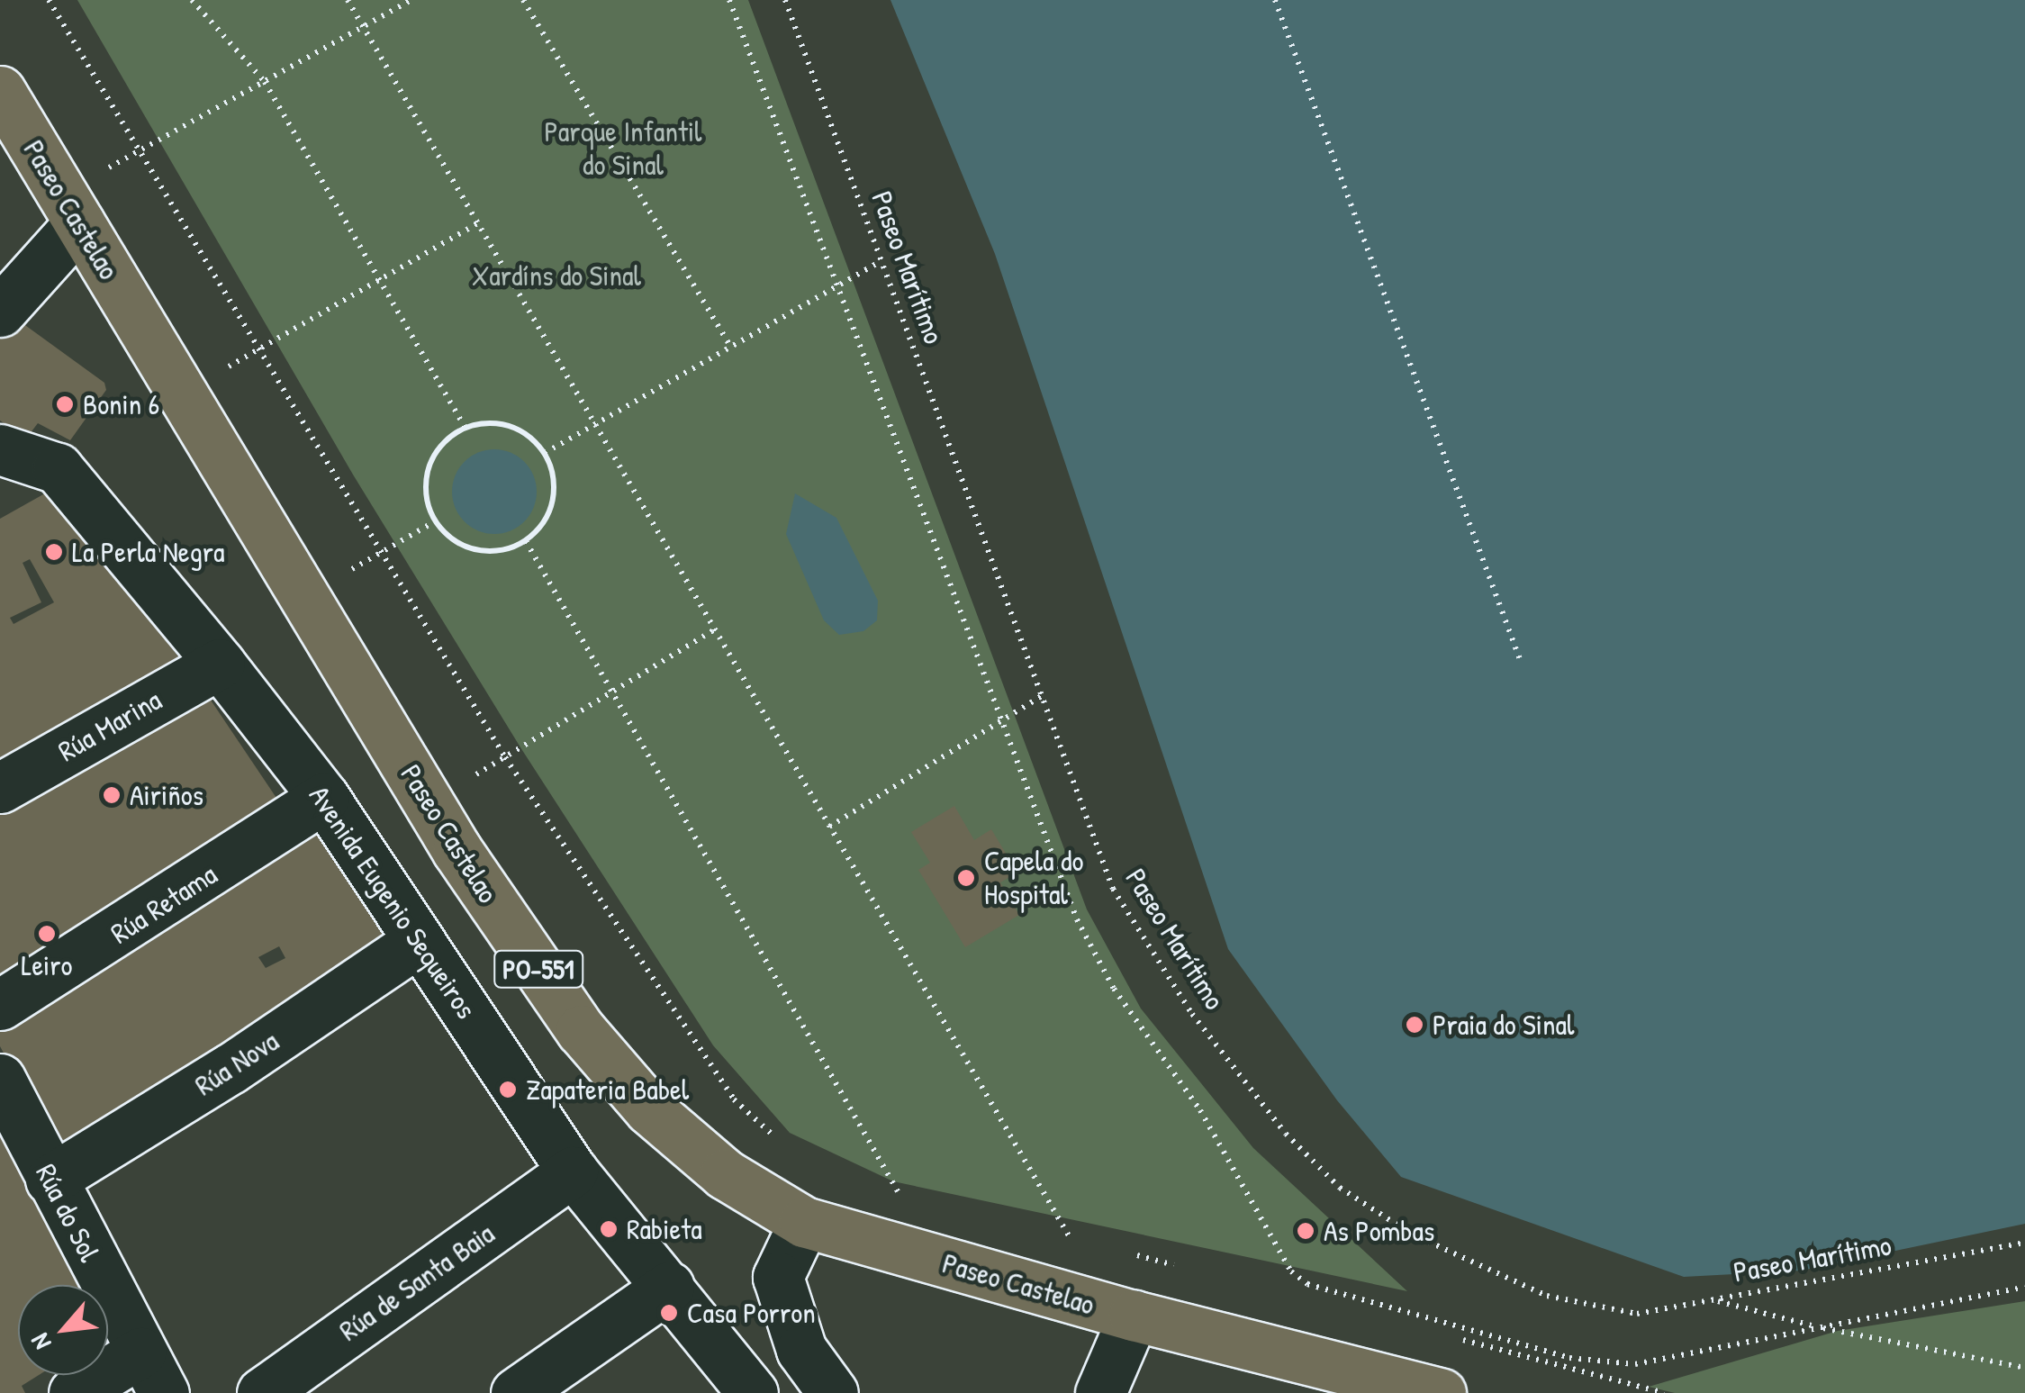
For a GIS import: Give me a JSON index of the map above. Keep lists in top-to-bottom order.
{
  "streets": {
    "main road": ["Paseo Castelao", "PO-551"],
    "street": [
      "Rúa Marina",
      "Avenida Eugenio Sequeiros",
      "Rúa Retama",
      "Rúa Nova",
      "Rúa do Sol",
      "Rúa de Santa Baia"
    ],
    "path": ["Paseo Marítimo"]
  },
  "crossings": [
    ["Rúa Marina", "Avenida Eugenio Sequeiros"],
    ["Avenida Eugenio Sequeiros", "Rúa Retama"],
    ["Avenida Eugenio Sequeiros", "Rúa Nova"],
    ["Avenida Eugenio Sequeiros", "Rúa de Santa Baia"],
    ["Rúa Nova", "Rúa do Sol"]
  ],
  "parks": ["Parque Infantil do Sinal", "Xardíns do Sinal"],
  "places": [
    "Bonin 6",
    "La Perla Negra",
    "Airiños",
    "Capela do Hospital",
    "Leiro",
    "Praia do Sinal",
    "Zapateria Babel",
    "Rabieta",
    "As Pombas",
    "Casa Porron"
  ],
  "north": "bottom left"
}
